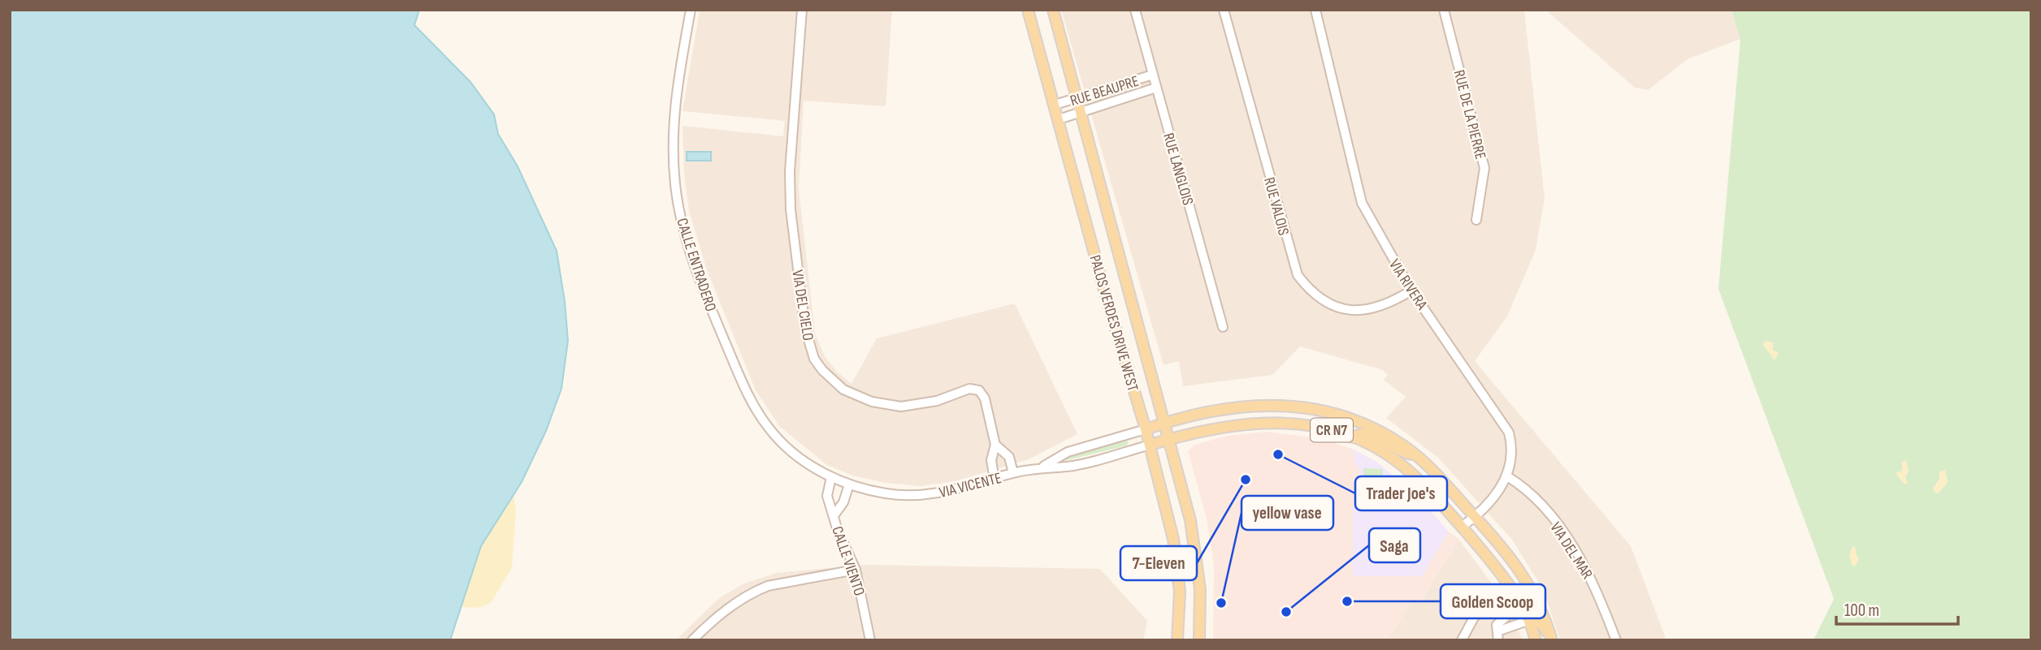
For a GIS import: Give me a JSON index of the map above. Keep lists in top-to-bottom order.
{
  "streets": {
    "main road": ["PALOS VERDES DRIVE WEST", "CR N7"],
    "street": [
      "RUE BEAUPRE",
      "RUE DE LA PIERRE",
      "RUE LANGLOIS",
      "RUE VALOIS",
      "CALLE ENTRADERO",
      "VIA RIVERA",
      "VIA DEL CIELO",
      "VIA VICENTE",
      "VIA DEL MAR",
      "CALLE VIENTO"
    ]
  },
  "crossings": [
    ["RUE BEAUPRE", "RUE LANGLOIS"],
    ["RUE BEAUPRE", "PALOS VERDES DRIVE WEST"],
    ["RUE VALOIS", "VIA RIVERA"],
    ["CALLE ENTRADERO", "VIA VICENTE"],
    ["CALLE ENTRADERO", "CALLE VIENTO"],
    ["VIA RIVERA", "CR N7"],
    ["VIA RIVERA", "VIA DEL MAR"],
    ["VIA DEL CIELO", "VIA VICENTE"],
    ["PALOS VERDES DRIVE WEST", "CR N7"],
    ["PALOS VERDES DRIVE WEST", "VIA VICENTE"],
    ["CR N7", "VIA VICENTE"],
    ["VIA VICENTE", "CALLE VIENTO"]
  ],
  "places": [
    "Trader Joe's",
    "7-Eleven",
    "Golden Scoop",
    "yellow vase",
    "Saga"
  ],
  "scale_bar": "100 m"
}
